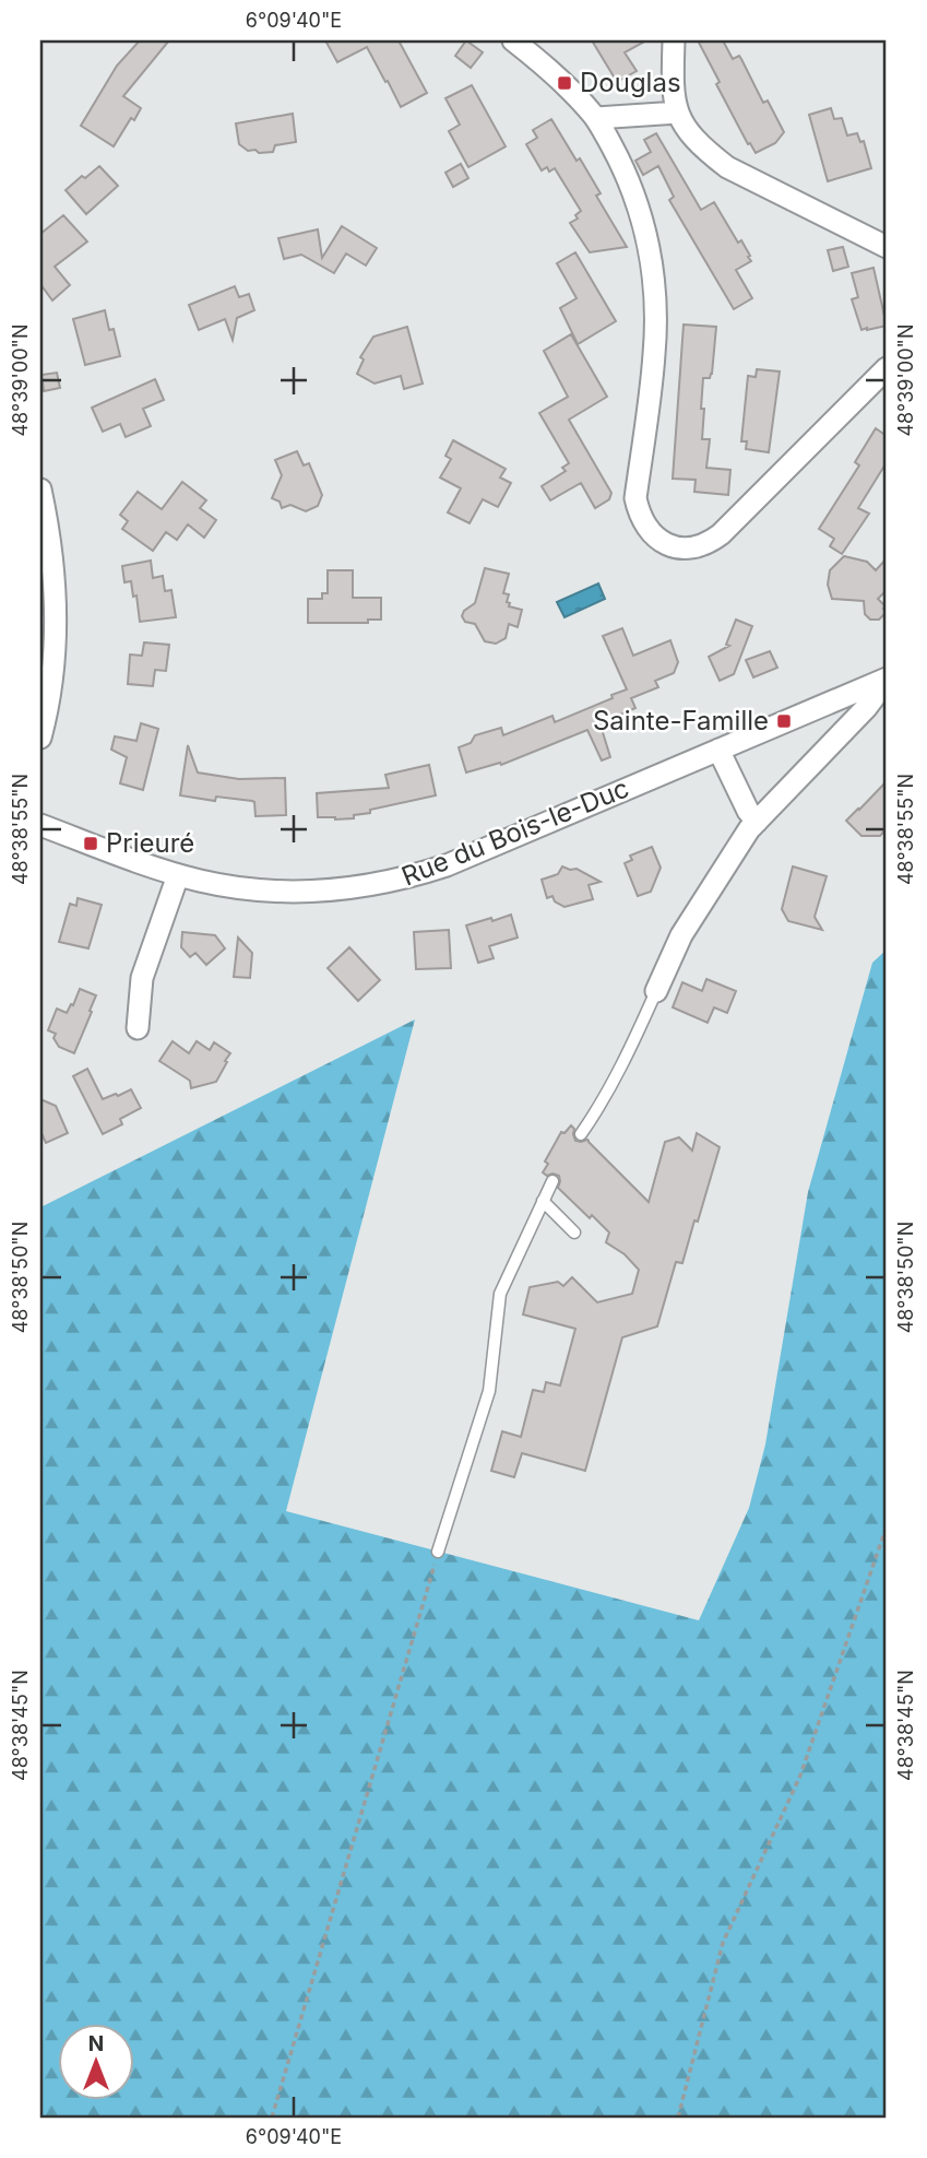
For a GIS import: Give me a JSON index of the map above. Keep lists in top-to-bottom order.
{
  "streets": {
    "street": ["Rue du Bois-le-Duc"]
  },
  "places": {
    "transit": ["Douglas", "Sainte-Famille", "Prieuré"]
  },
  "north": "top",
  "coordinates": [
    "6°09'40\"E",
    "48°39'00\"N",
    "48°38'55\"N",
    "48°38'50\"N",
    "48°38'45\"N"
  ]
}
